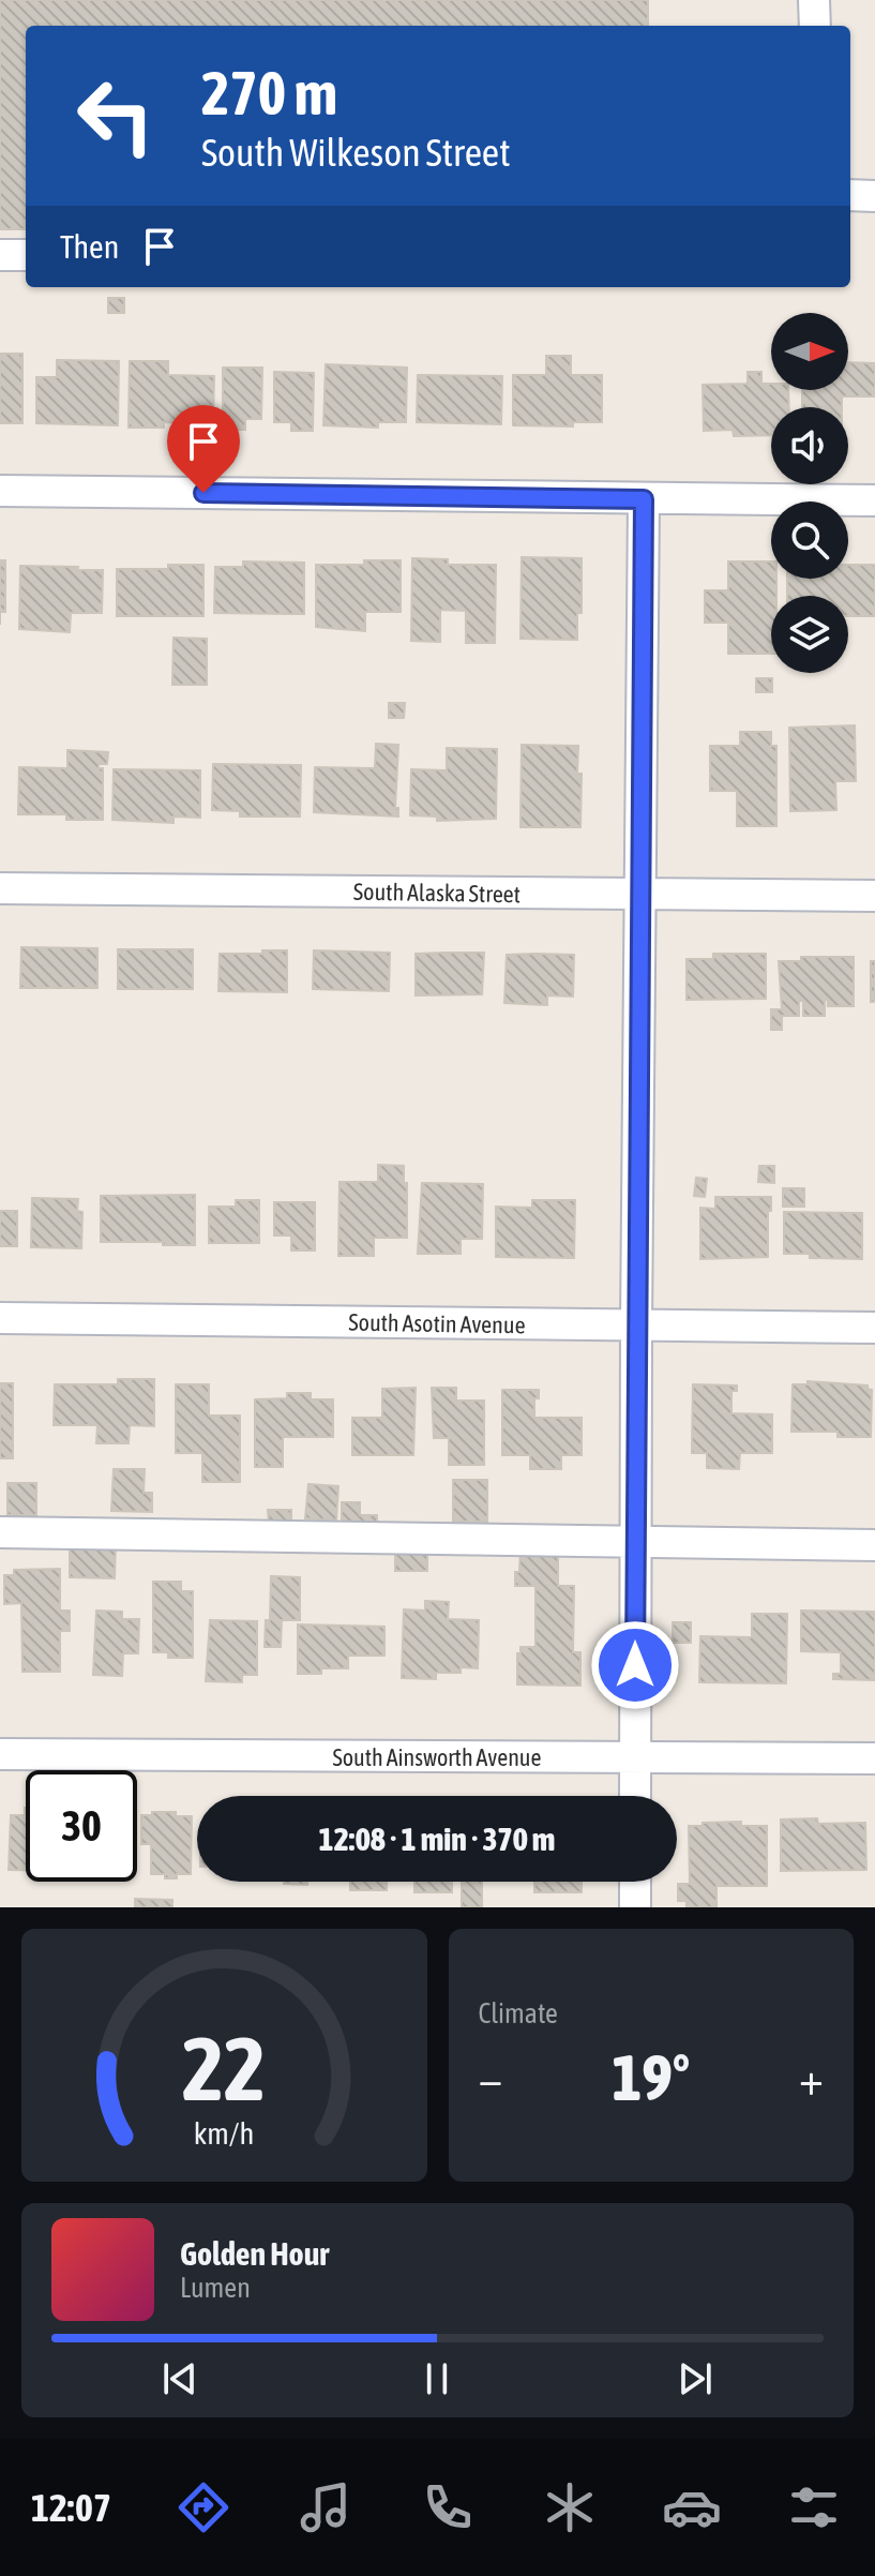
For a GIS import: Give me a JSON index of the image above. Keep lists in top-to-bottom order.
{
  "streets": {
    "street": ["South Alaska Street", "South Asotin Avenue", "South Ainsworth Avenue"]
  },
  "north": "right",
  "page": {
    "turn": ["270 m", "South Wilkeson Street"],
    "then": "Then",
    "limit": "30",
    "trip": "12:08 · 1 min · 370 m",
    "tile": "Climate",
    "heat": ["−", "19°", "+"],
    "song": ["Golden Hour", "Lumen"],
    "tabs": "12:07",
    "gauge": ["22", "km/h"]
  }
}
